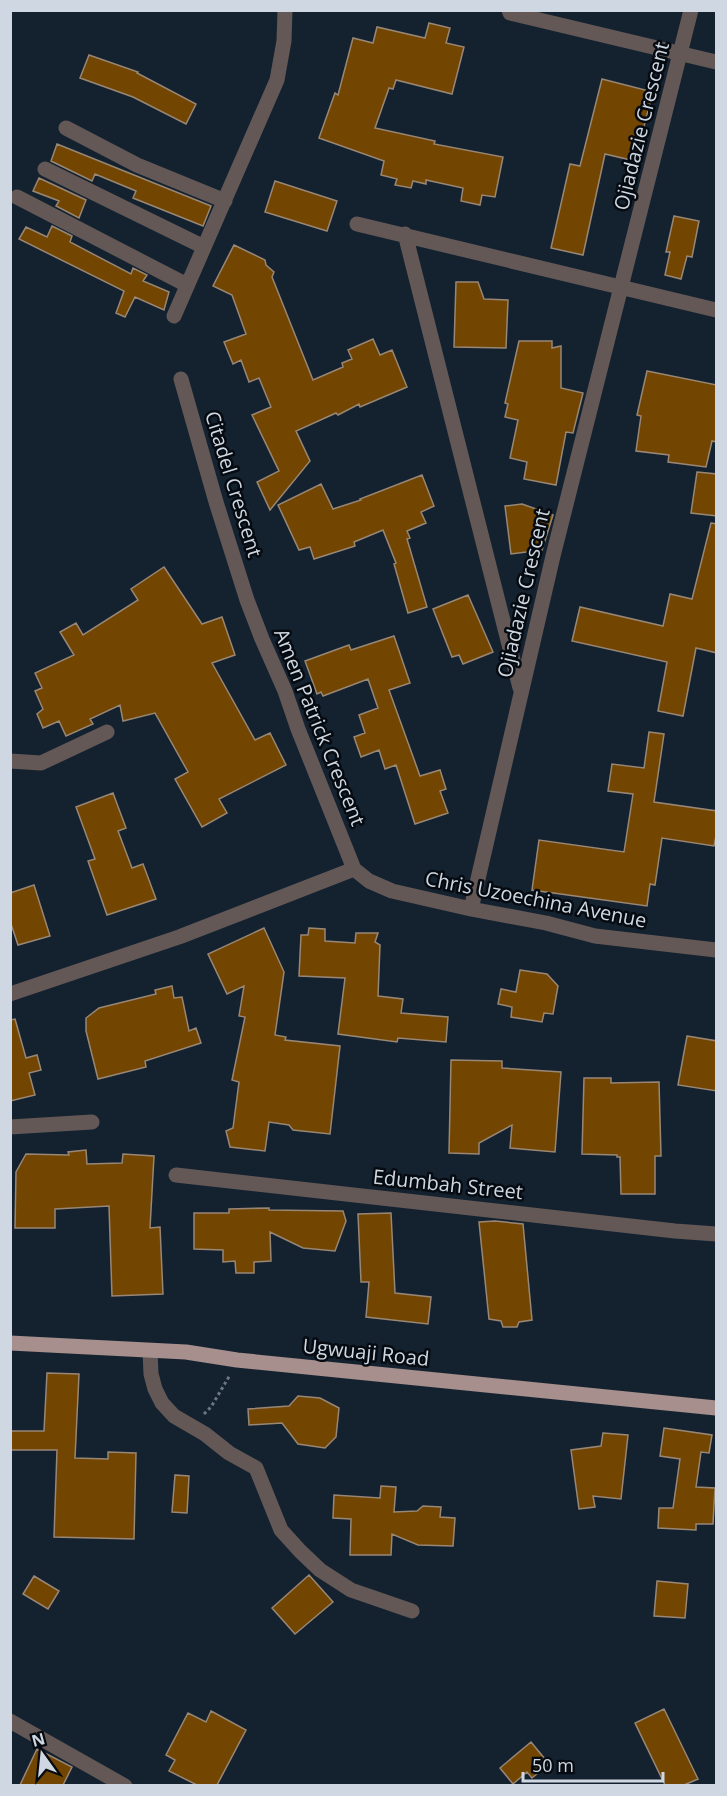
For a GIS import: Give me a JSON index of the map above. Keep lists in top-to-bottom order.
{
  "streets": {
    "main road": ["Ugwuaji Road"],
    "street": [
      "Ojiadazie Crescent",
      "Citadel Crescent",
      "Amen Patrick Crescent",
      "Chris Uzoechina Avenue",
      "Edumbah Street"
    ]
  },
  "crossings": [
    ["Ojiadazie Crescent", "Chris Uzoechina Avenue"],
    ["Citadel Crescent", "Amen Patrick Crescent"],
    ["Amen Patrick Crescent", "Chris Uzoechina Avenue"]
  ],
  "scale_bar": "50 m",
  "north": "top"
}
